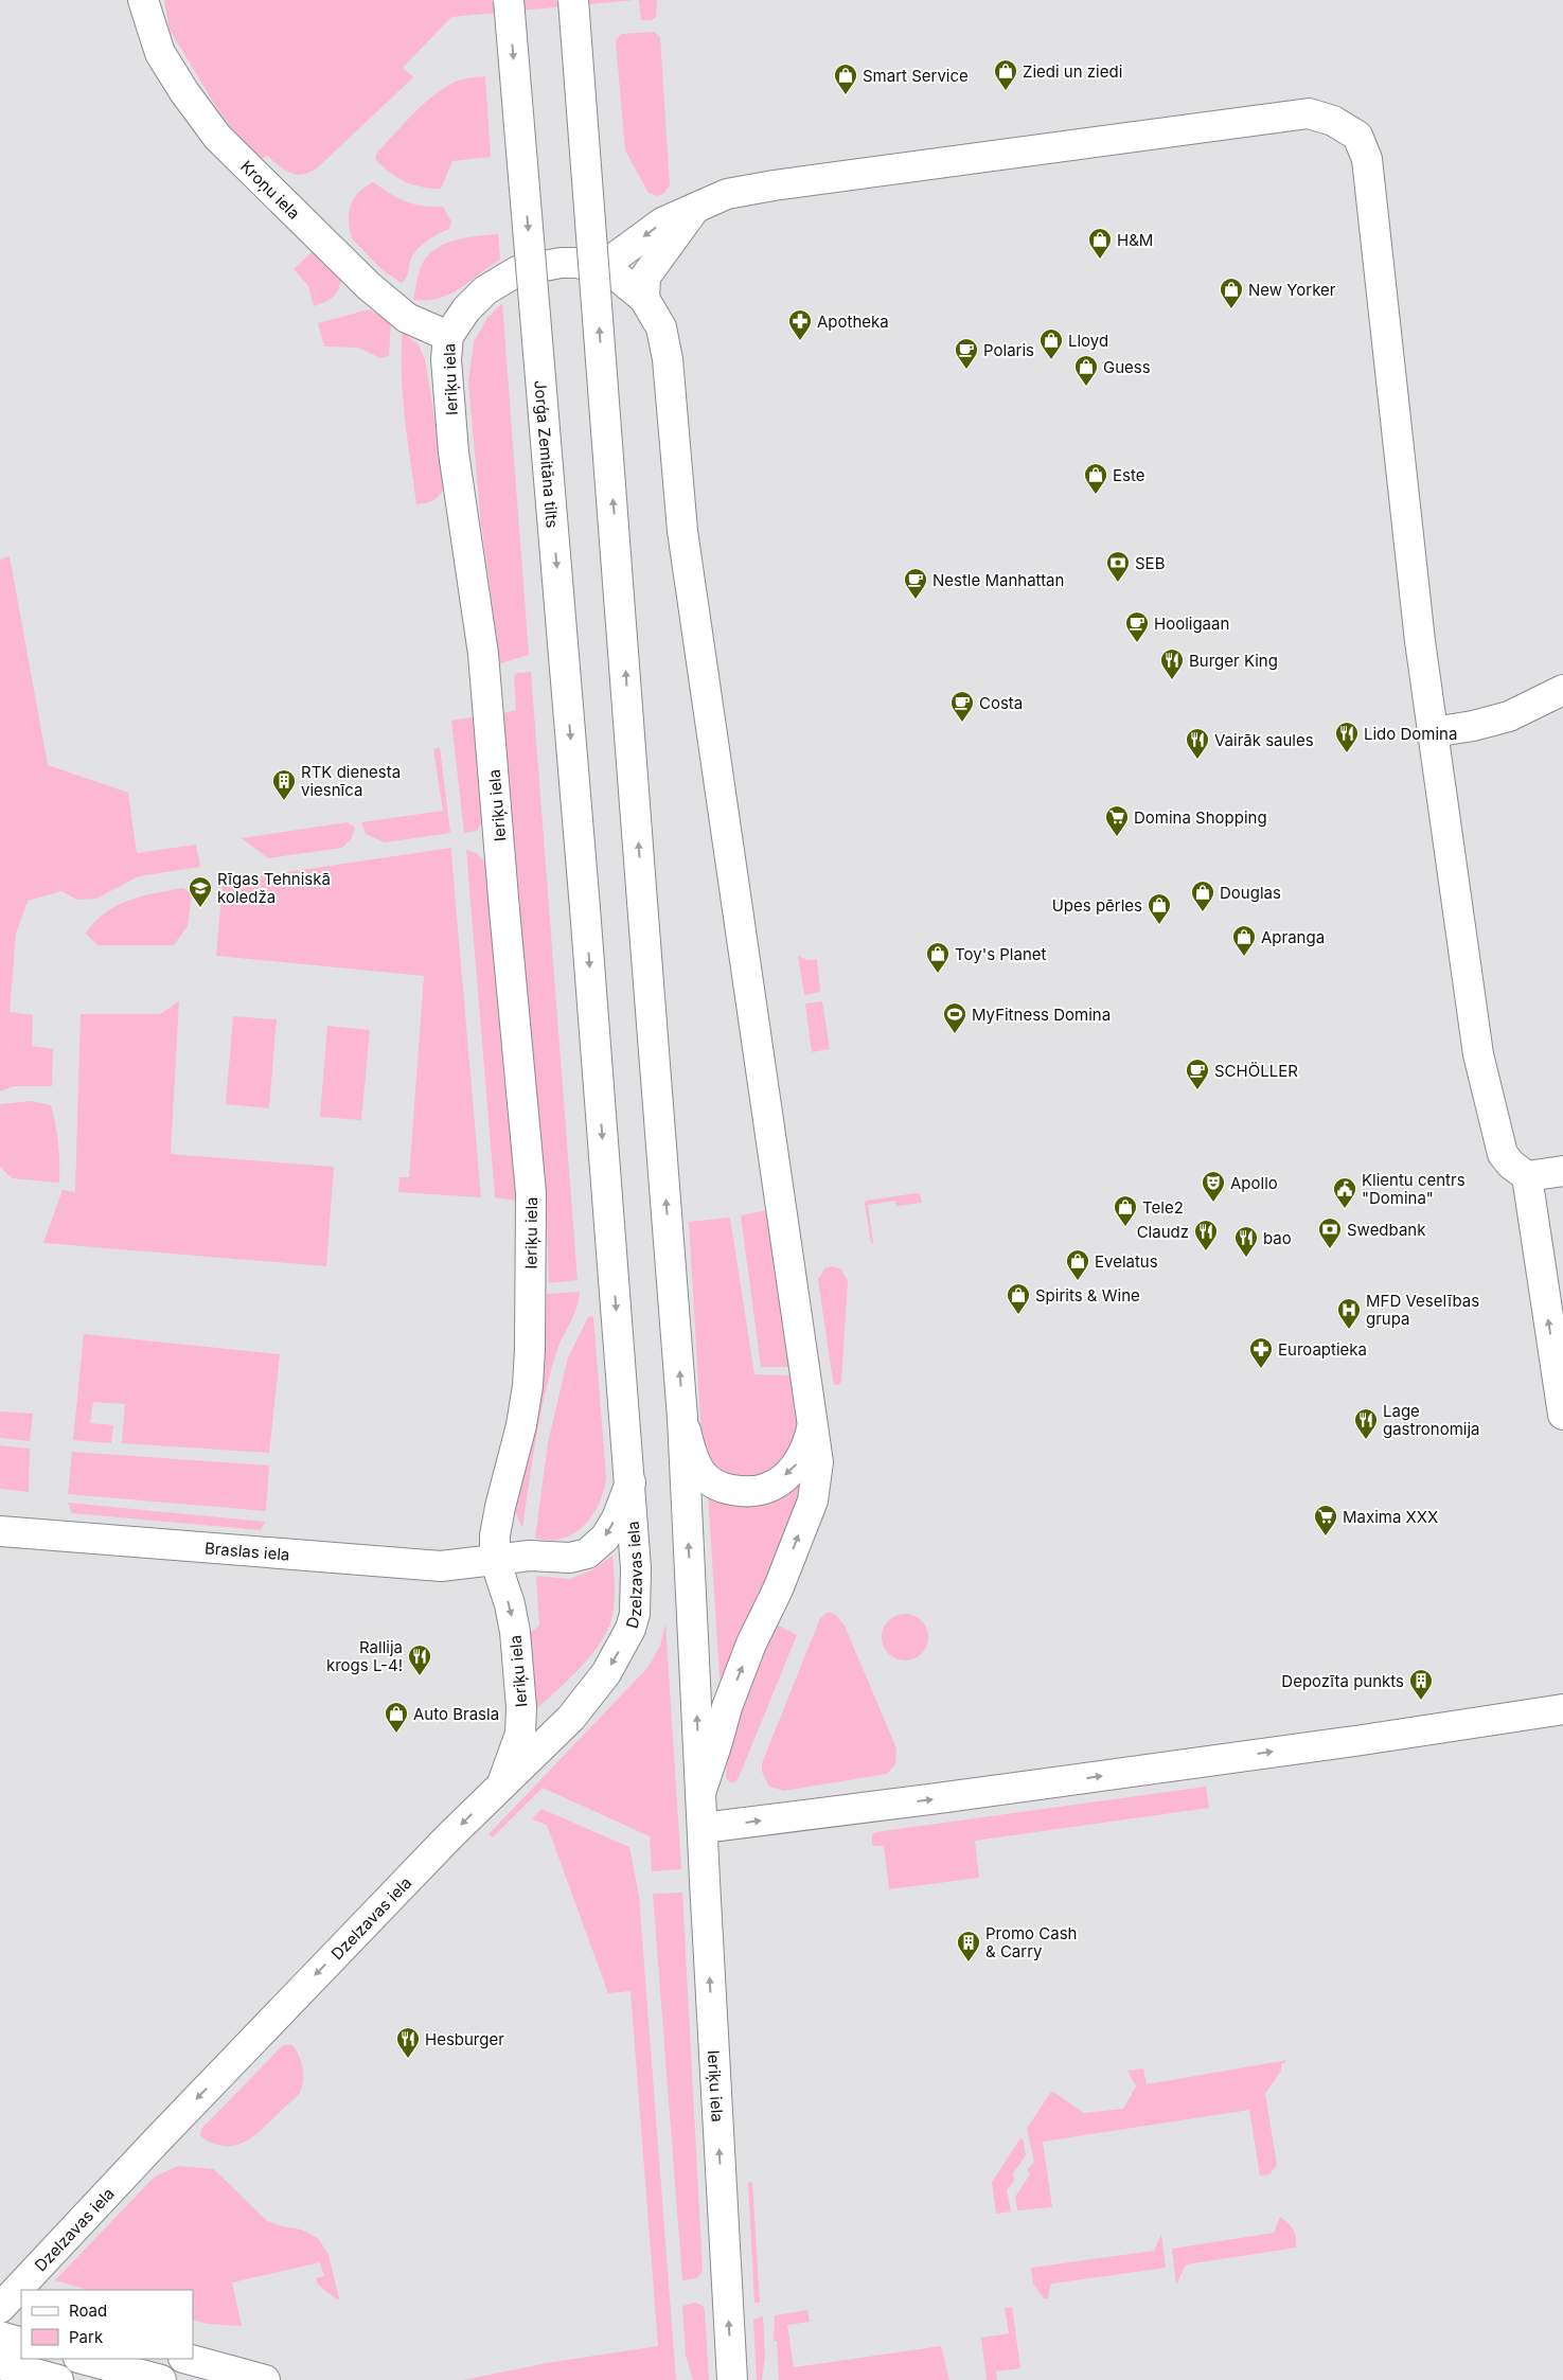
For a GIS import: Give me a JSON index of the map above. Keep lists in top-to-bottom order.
{
  "streets": {
    "street": [
      "Kroņu iela",
      "Ieriķu iela",
      "Jorģa Zemitāna tilts",
      "Braslas iela",
      "Dzelzavas iela"
    ]
  },
  "crossings": [
    ["Kroņu iela", "Ieriķu iela"],
    ["Ieriķu iela", "Braslas iela"],
    ["Ieriķu iela", "Dzelzavas iela"],
    ["Jorģa Zemitāna tilts", "Braslas iela"],
    ["Jorģa Zemitāna tilts", "Dzelzavas iela"],
    ["Braslas iela", "Dzelzavas iela"]
  ],
  "one_way": ["Jorģa Zemitāna tilts", "Dzelzavas iela"],
  "places": {
    "shop": [
      "Ziedi un ziedi",
      "Smart Service",
      "H&M",
      "New Yorker",
      "Lloyd",
      "Guess",
      "Este",
      "Douglas",
      "Upes pērles",
      "Apranga",
      "Toy's Planet",
      "Tele2",
      "Evelatus",
      "Spirits & Wine",
      "Auto Brasla"
    ],
    "pharmacy": ["Apotheka", "Euroaptieka"],
    "cafe": [
      "Polaris",
      "Nestle Manhattan",
      "Hooligaan",
      "Costa",
      "SCHÖLLER"
    ],
    "bank": ["SEB", "Swedbank"],
    "restaurant": [
      "Burger King",
      "Lido Domina",
      "Vairāk saules",
      "Claudz",
      "bao",
      "Lage gastronomija",
      "Rallija krogs L-4!",
      "Hesburger"
    ],
    "building": ["RTK dienesta viesnīca", "Depozīta punkts", "Promo Cash & Carry"],
    "supermarket": ["Domina Shopping", "Maxima XXX"],
    "school or university": ["Rīgas Tehniskā koledža"],
    "sports": ["MyFitness Domina"],
    "theatre": ["Apollo"],
    "public building": ["Klientu centrs \"Domina\""],
    "hospital": ["MFD Veselības grupa"]
  },
  "legend": ["Road", "Park"]
}
